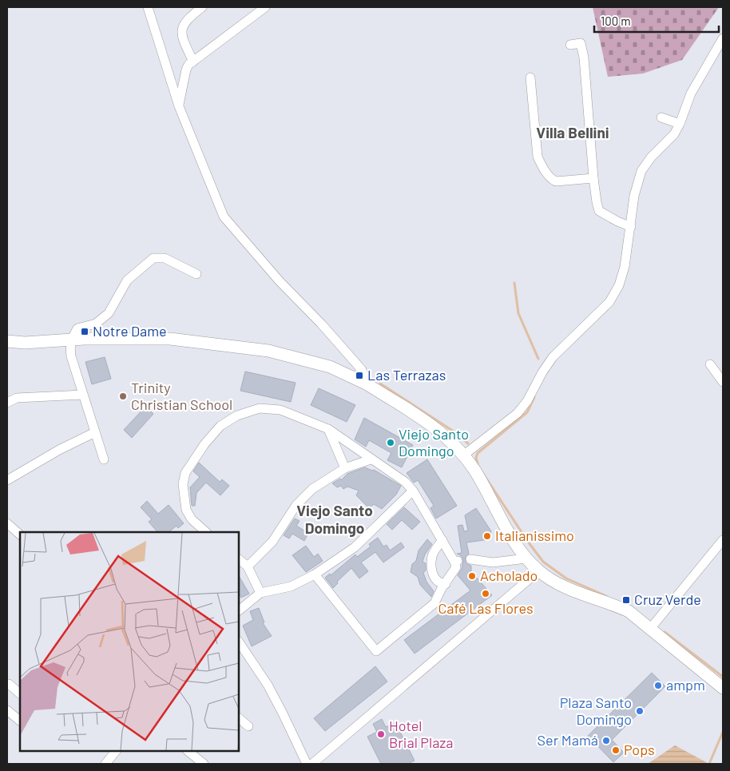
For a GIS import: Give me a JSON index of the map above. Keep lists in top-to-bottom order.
{
  "districts": ["Villa Bellini", "Viejo Santo Domingo"],
  "places": {
    "transit": ["Notre Dame", "Las Terrazas", "Cruz Verde"],
    "other": [
      "Trinity Christian School",
      "Viejo Santo Domingo",
      "Italianissimo",
      "Acholado",
      "Café Las Flores",
      "ampm",
      "Plaza Santo Domingo",
      "Hotel Brial Plaza",
      "Ser Mamá",
      "Pops"
    ]
  },
  "scale_bar": "100 m"
}
